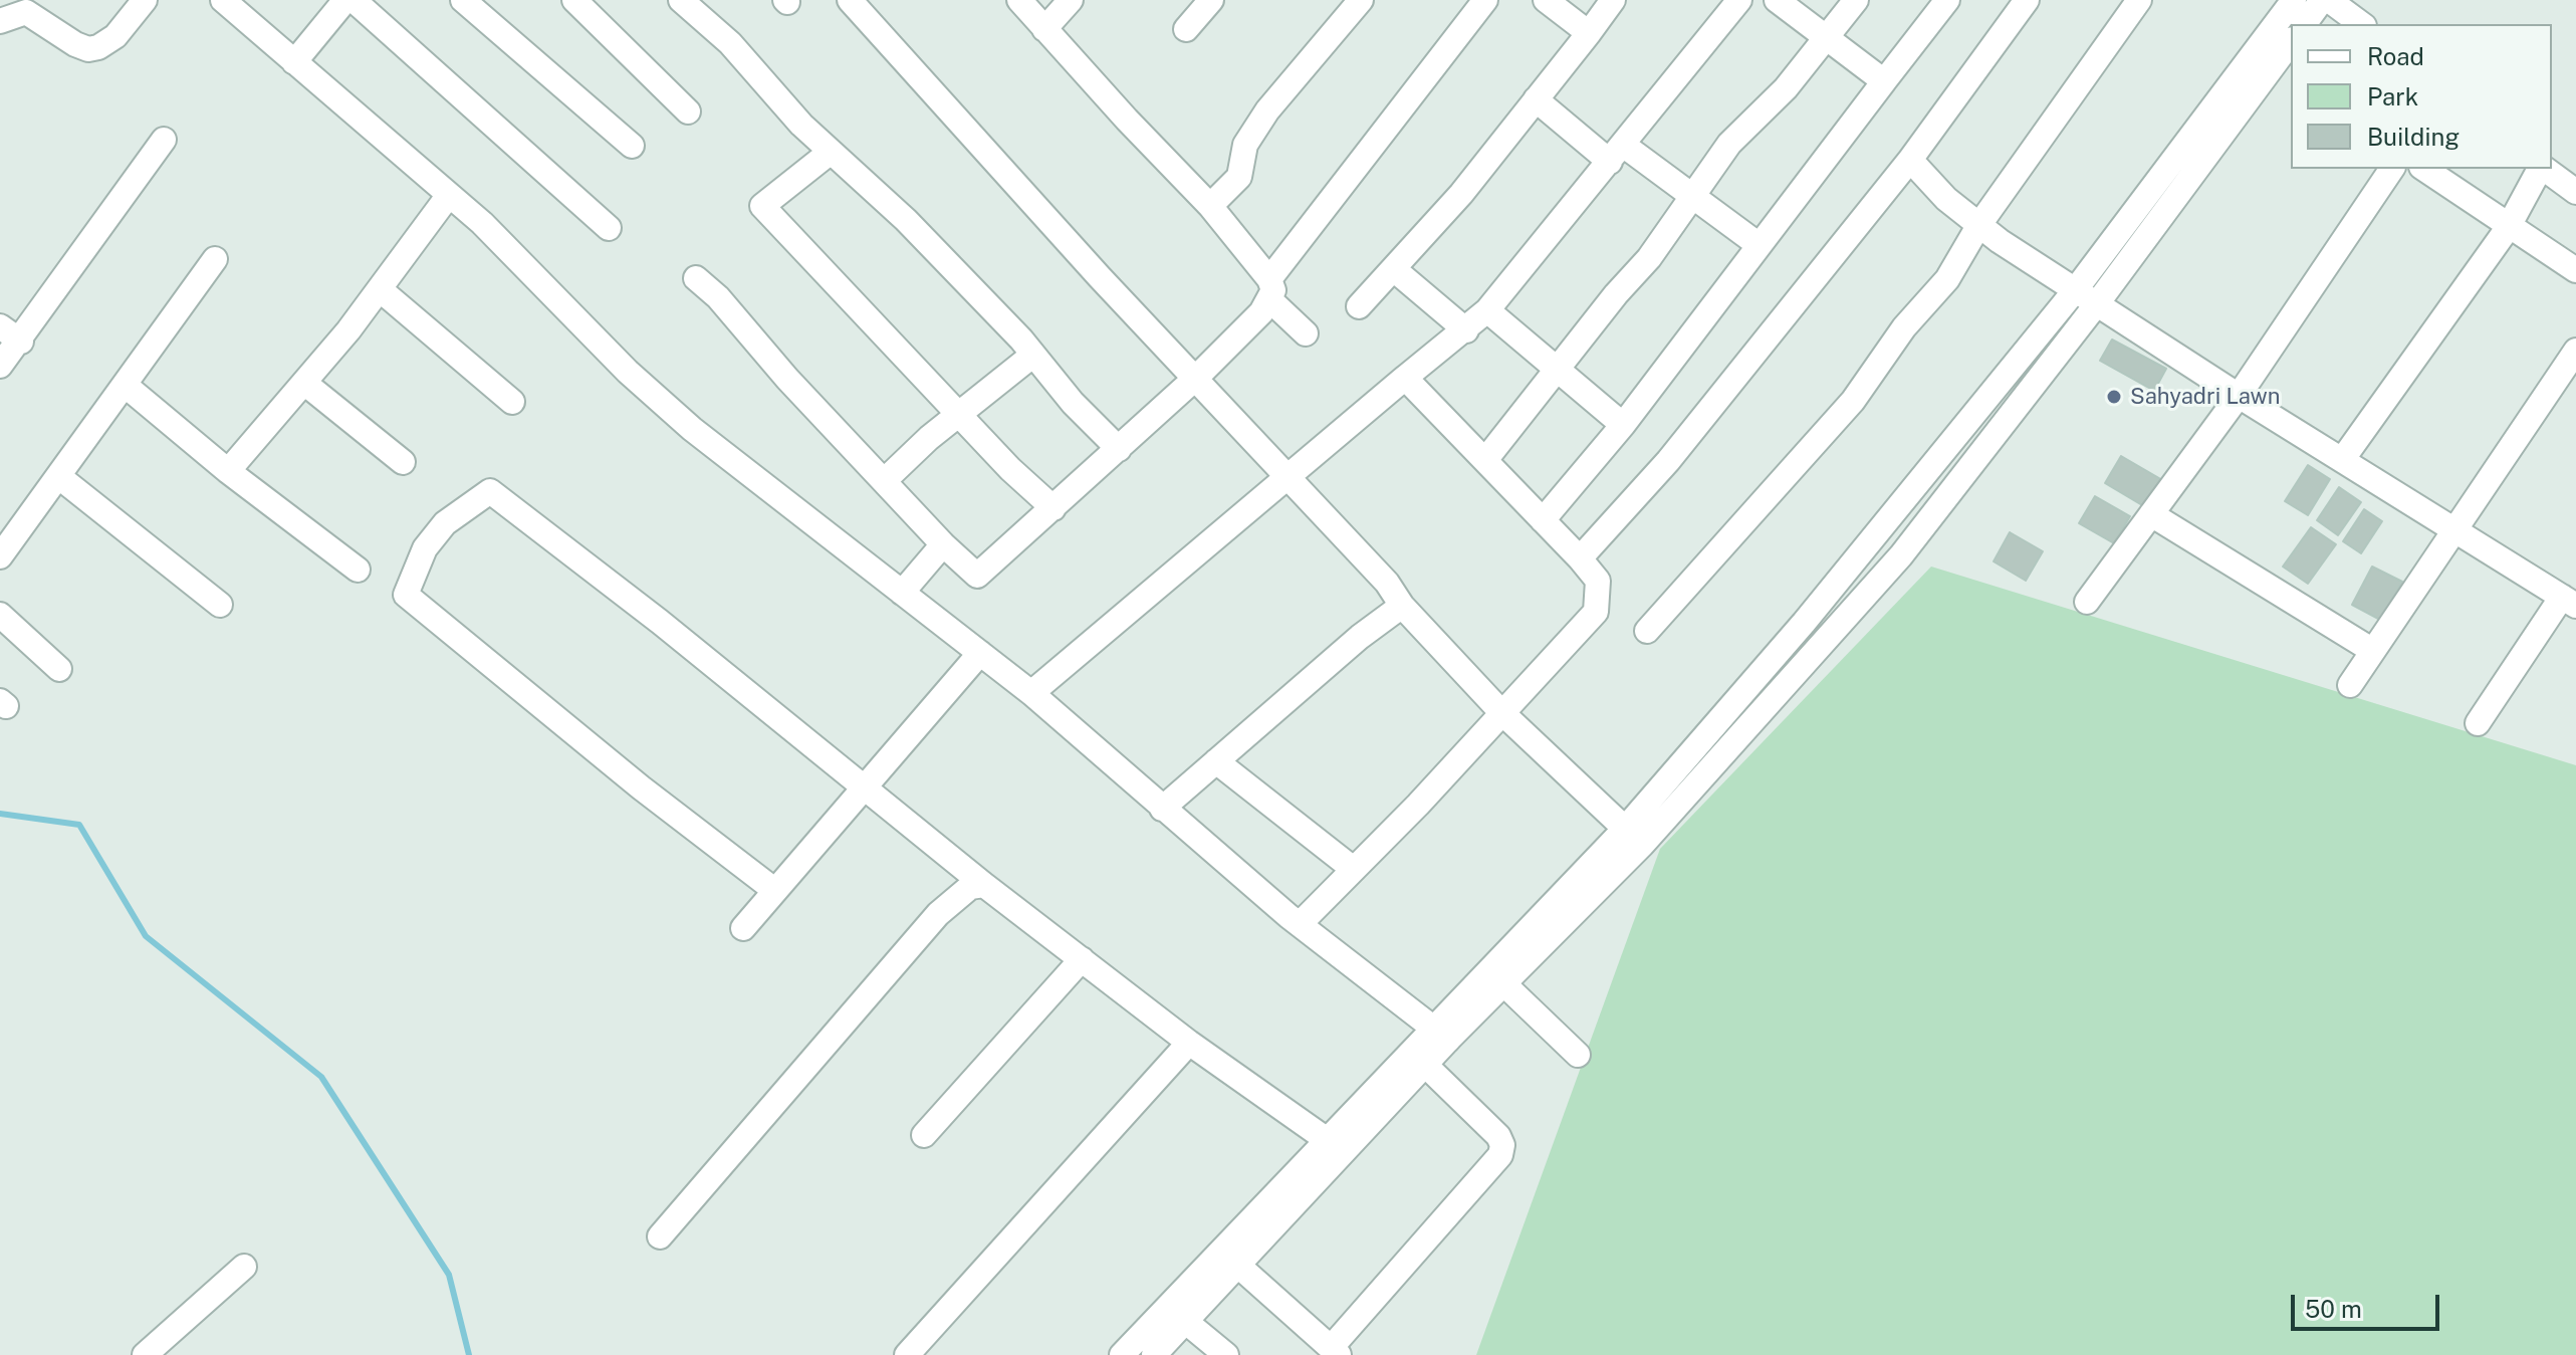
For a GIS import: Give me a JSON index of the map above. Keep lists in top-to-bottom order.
{
  "places": ["Sahyadri Lawn"],
  "legend": ["Road", "Park", "Building"],
  "scale_bar": "50 m"
}
